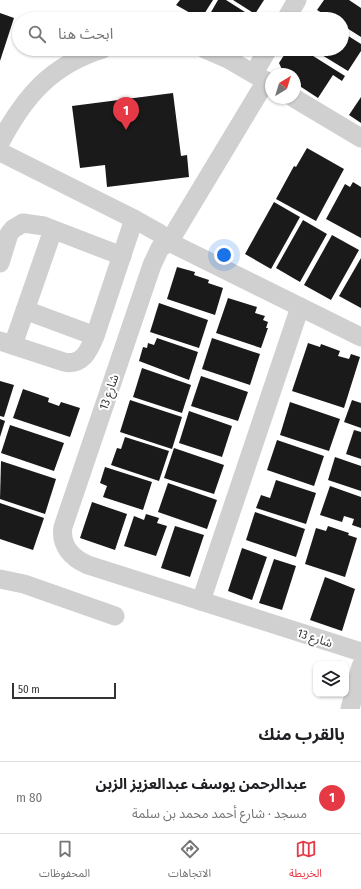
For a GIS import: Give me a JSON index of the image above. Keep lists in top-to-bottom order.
{
  "streets": {
    "street": ["شارع 13"]
  },
  "scale_bar": "50 m",
  "north": "top right",
  "page": {
    "search": "ابحث هنا",
    "pins": "1",
    "scale": "50 m",
    "heading": "بالقرب منك",
    "list": [
      {
        "mark": "1",
        "name": "عبدالرحمن يوسف عبدالعزيز الزبن",
        "note": "مسجد · شارع أحمد محمد بن سلمة",
        "value": "80 m"
      }
    ],
    "nav": ["الخريطة", "الاتجاهات", "المحفوظات"]
  }
}
